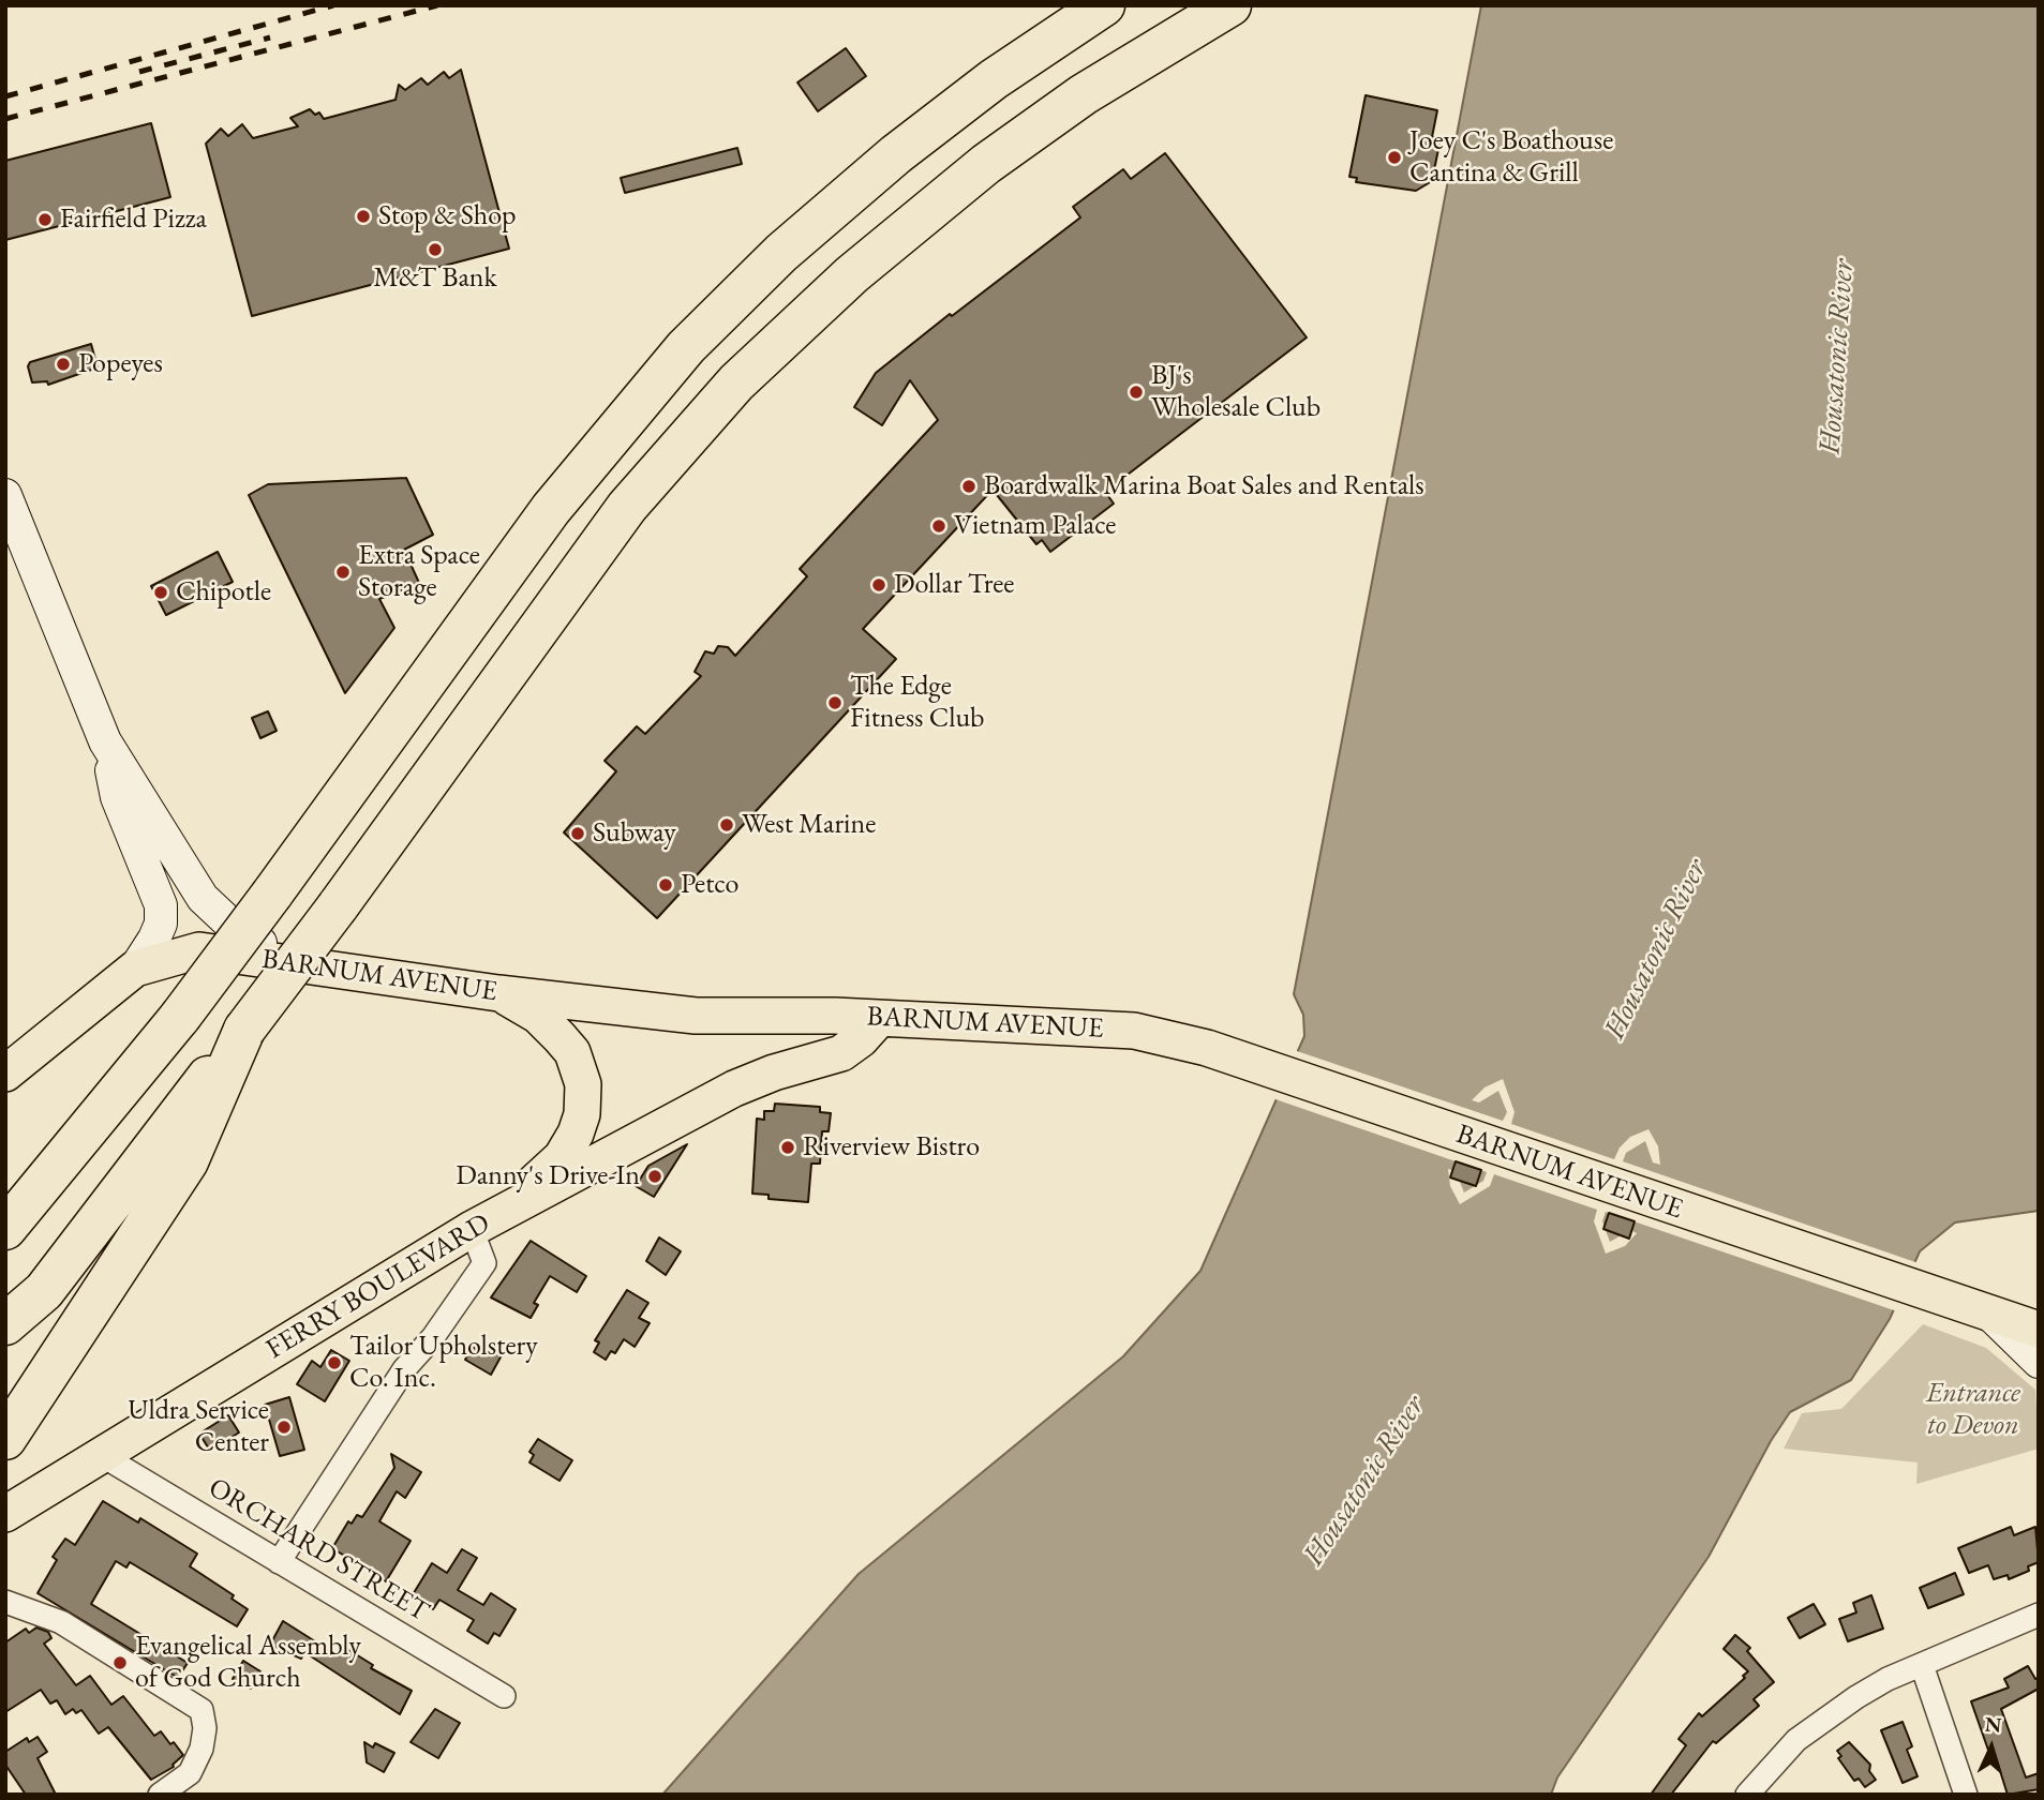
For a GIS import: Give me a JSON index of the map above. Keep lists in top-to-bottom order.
{
  "streets": {
    "main road": ["BARNUM AVENUE", "FERRY BOULEVARD"],
    "street": ["ORCHARD STREET"]
  },
  "crossings": [
    ["BARNUM AVENUE", "FERRY BOULEVARD"],
    ["FERRY BOULEVARD", "ORCHARD STREET"]
  ],
  "water": ["Housatonic River"],
  "parks": ["Entrance to Devon"],
  "places": [
    "Joey C's Boathouse Cantina & Grill",
    "Stop & Shop",
    "Fairfield Pizza",
    "M&T Bank",
    "Popeyes",
    "BJ's Wholesale Club",
    "Boardwalk Marina Boat Sales and Rentals",
    "Vietnam Palace",
    "Extra Space Storage",
    "Dollar Tree",
    "Chipotle",
    "The Edge Fitness Club",
    "West Marine",
    "Subway",
    "Petco",
    "Riverview Bistro",
    "Danny's Drive-In",
    "Tailor Upholstery Co. Inc.",
    "Uldra Service Center",
    "Evangelical Assembly of God Church"
  ],
  "north": "top"
}
